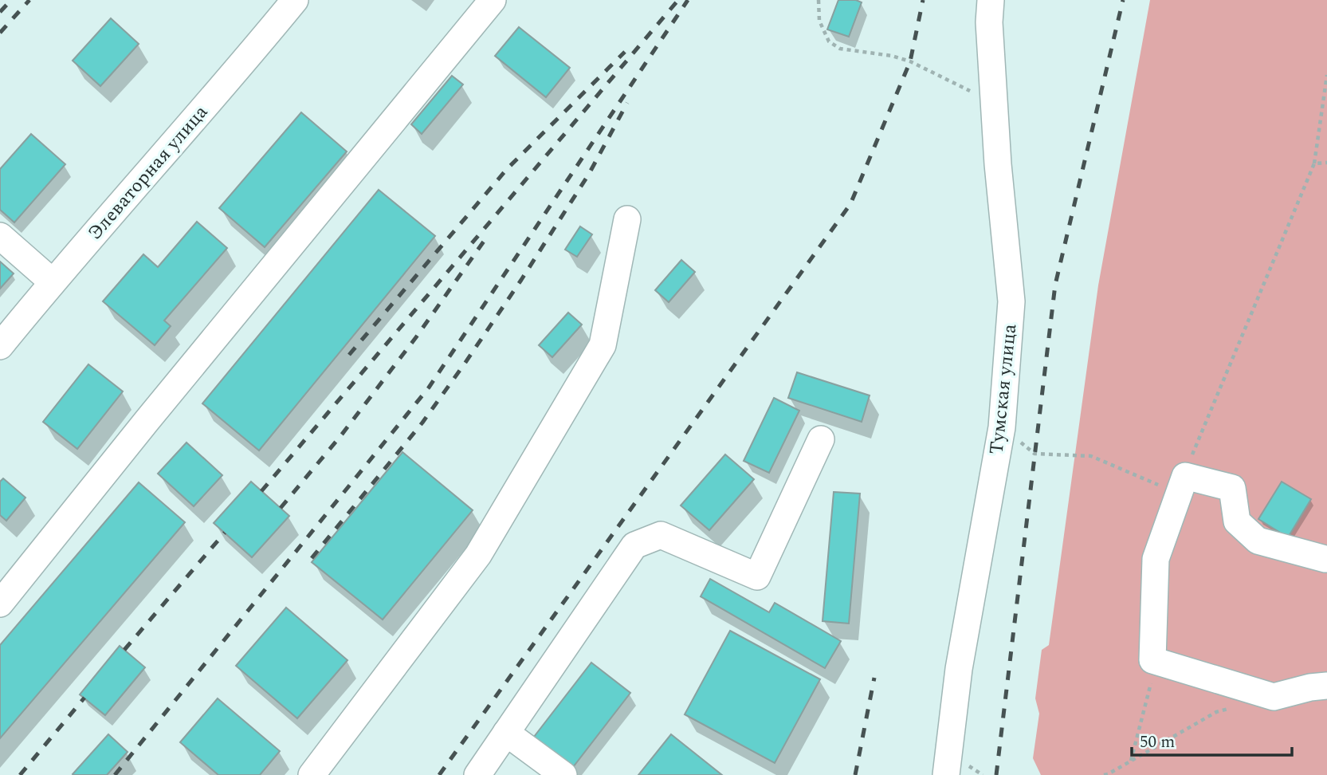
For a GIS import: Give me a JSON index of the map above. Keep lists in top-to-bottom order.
{
  "streets": {
    "street": ["Элеваторная улица", "Тумская улица"]
  },
  "scale_bar": "50 m"
}
